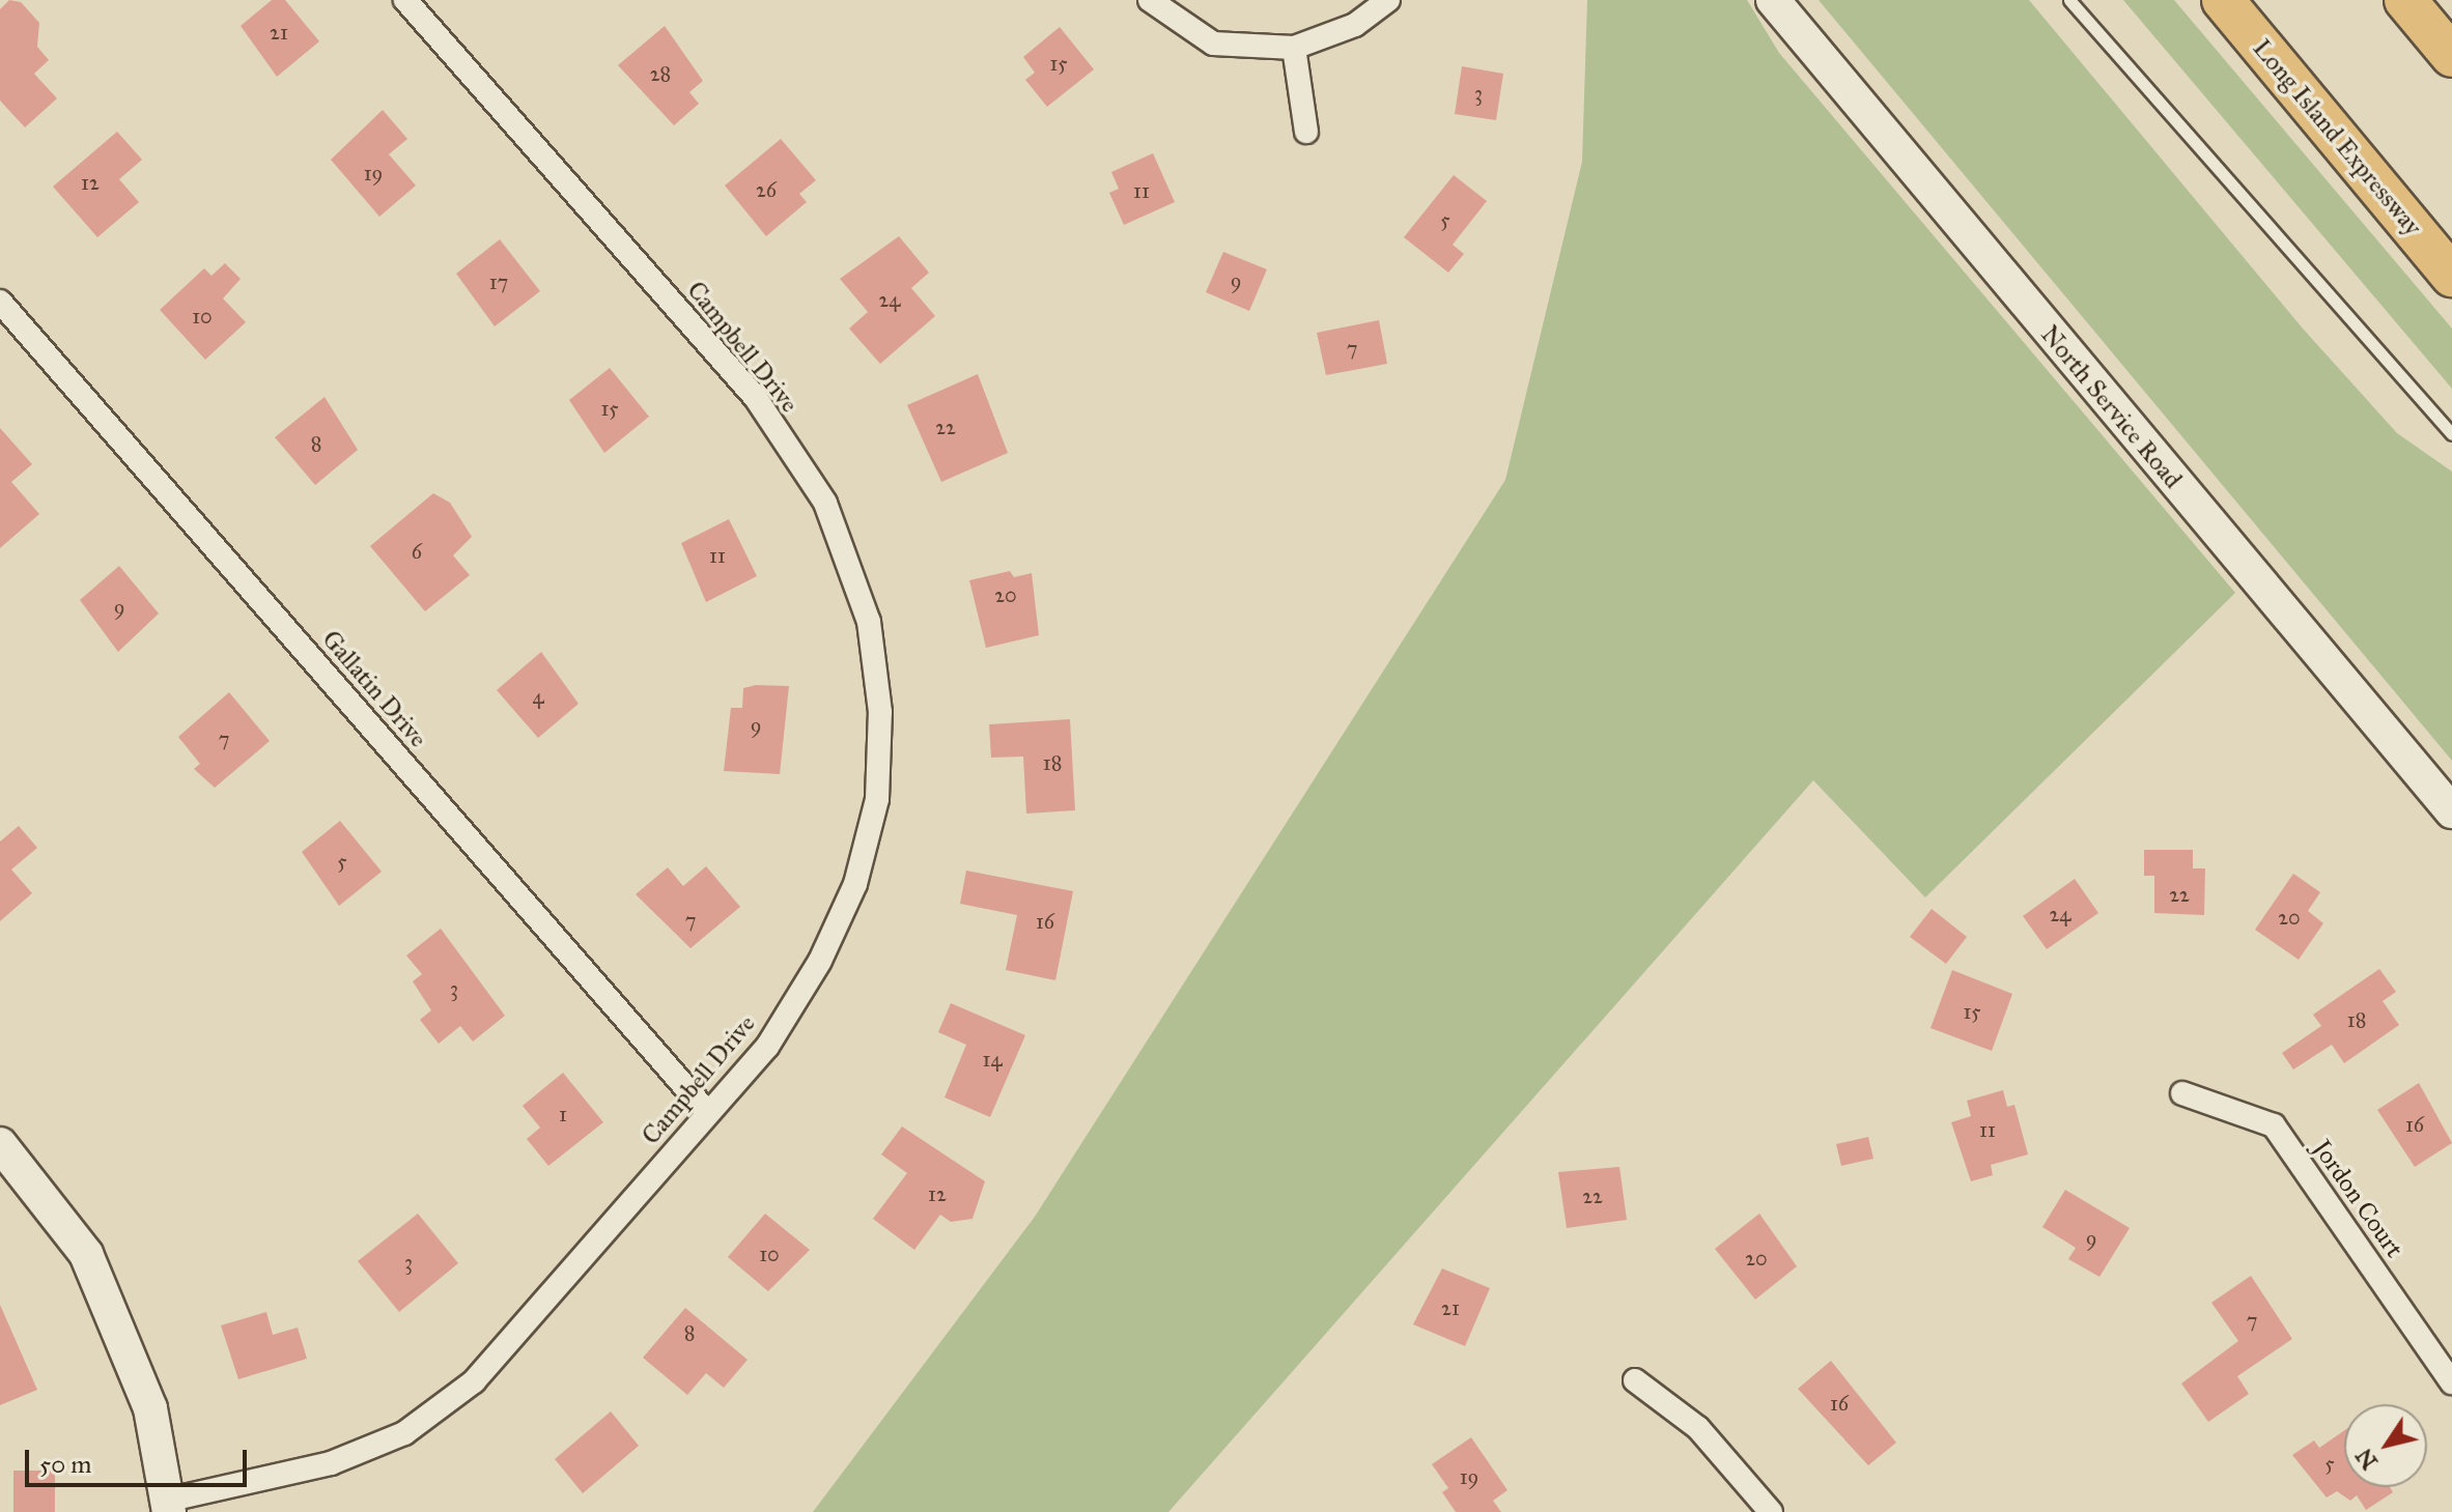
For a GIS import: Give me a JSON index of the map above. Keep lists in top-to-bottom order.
{
  "streets": {
    "highway": ["Long Island Expressway"],
    "main road": ["North Service Road"],
    "street": ["Campbell Drive", "Gallatin Drive", "Jordon Court"]
  },
  "crossings": [
    ["Campbell Drive", "Gallatin Drive"]
  ],
  "house_numbers": [
    "21",
    "15",
    "28",
    "3",
    "19",
    "12",
    "26",
    "11",
    "5",
    "9",
    "17",
    "24",
    "10",
    "7",
    "15",
    "22",
    "8",
    "6",
    "11",
    "20",
    "9",
    "4",
    "9",
    "7",
    "18",
    "5",
    "22",
    "24",
    "20",
    "7",
    "16",
    "3",
    "15",
    "18",
    "14",
    "1",
    "16",
    "11",
    "12",
    "22",
    "9",
    "10",
    "20",
    "3",
    "21",
    "7",
    "8",
    "16",
    "5",
    "19"
  ],
  "scale_bar": "50 m",
  "north": "bottom left"
}
